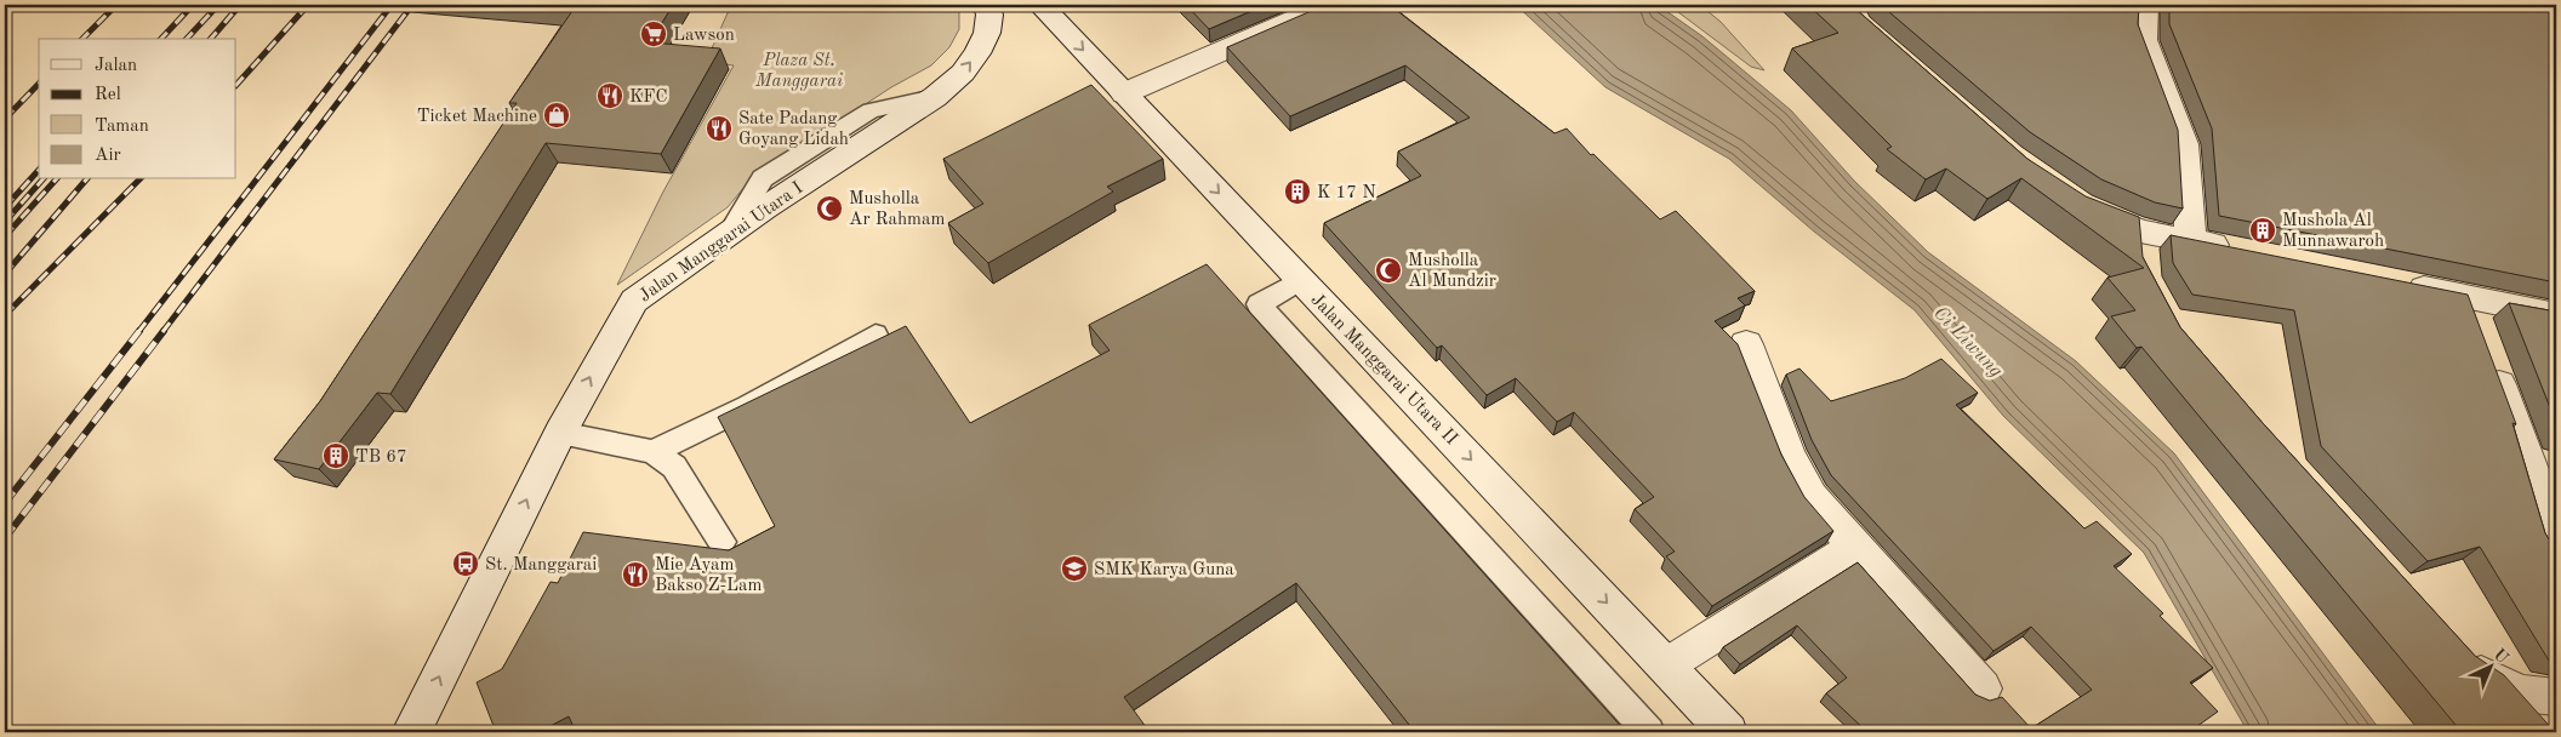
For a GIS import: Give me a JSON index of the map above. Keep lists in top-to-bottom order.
{
  "streets": {
    "street": ["Jalan Manggarai Utara I", "Jalan Manggarai Utara II"]
  },
  "one_way": ["Jalan Manggarai Utara I", "Jalan Manggarai Utara II"],
  "water": ["Ci Liwung"],
  "parks": ["Plaza St. Manggarai"],
  "places": {
    "supermarket": ["Lawson"],
    "restaurant": ["KFC", "Sate Padang Goyang Lidah", "Mie Ayam Bakso Z-Lam"],
    "shop": ["Ticket Machine"],
    "building": ["K 17 N", "Mushola Al Munnawaroh", "TB 67"],
    "mosque": ["Musholla Ar Rahmam", "Musholla Al Mundzir"],
    "bus stop": ["St. Manggarai"],
    "school or university": ["SMK Karya Guna"]
  },
  "legend": [
    "Jalan",
    "Rel",
    "Taman",
    "Air"
  ],
  "north": "top right"
}
